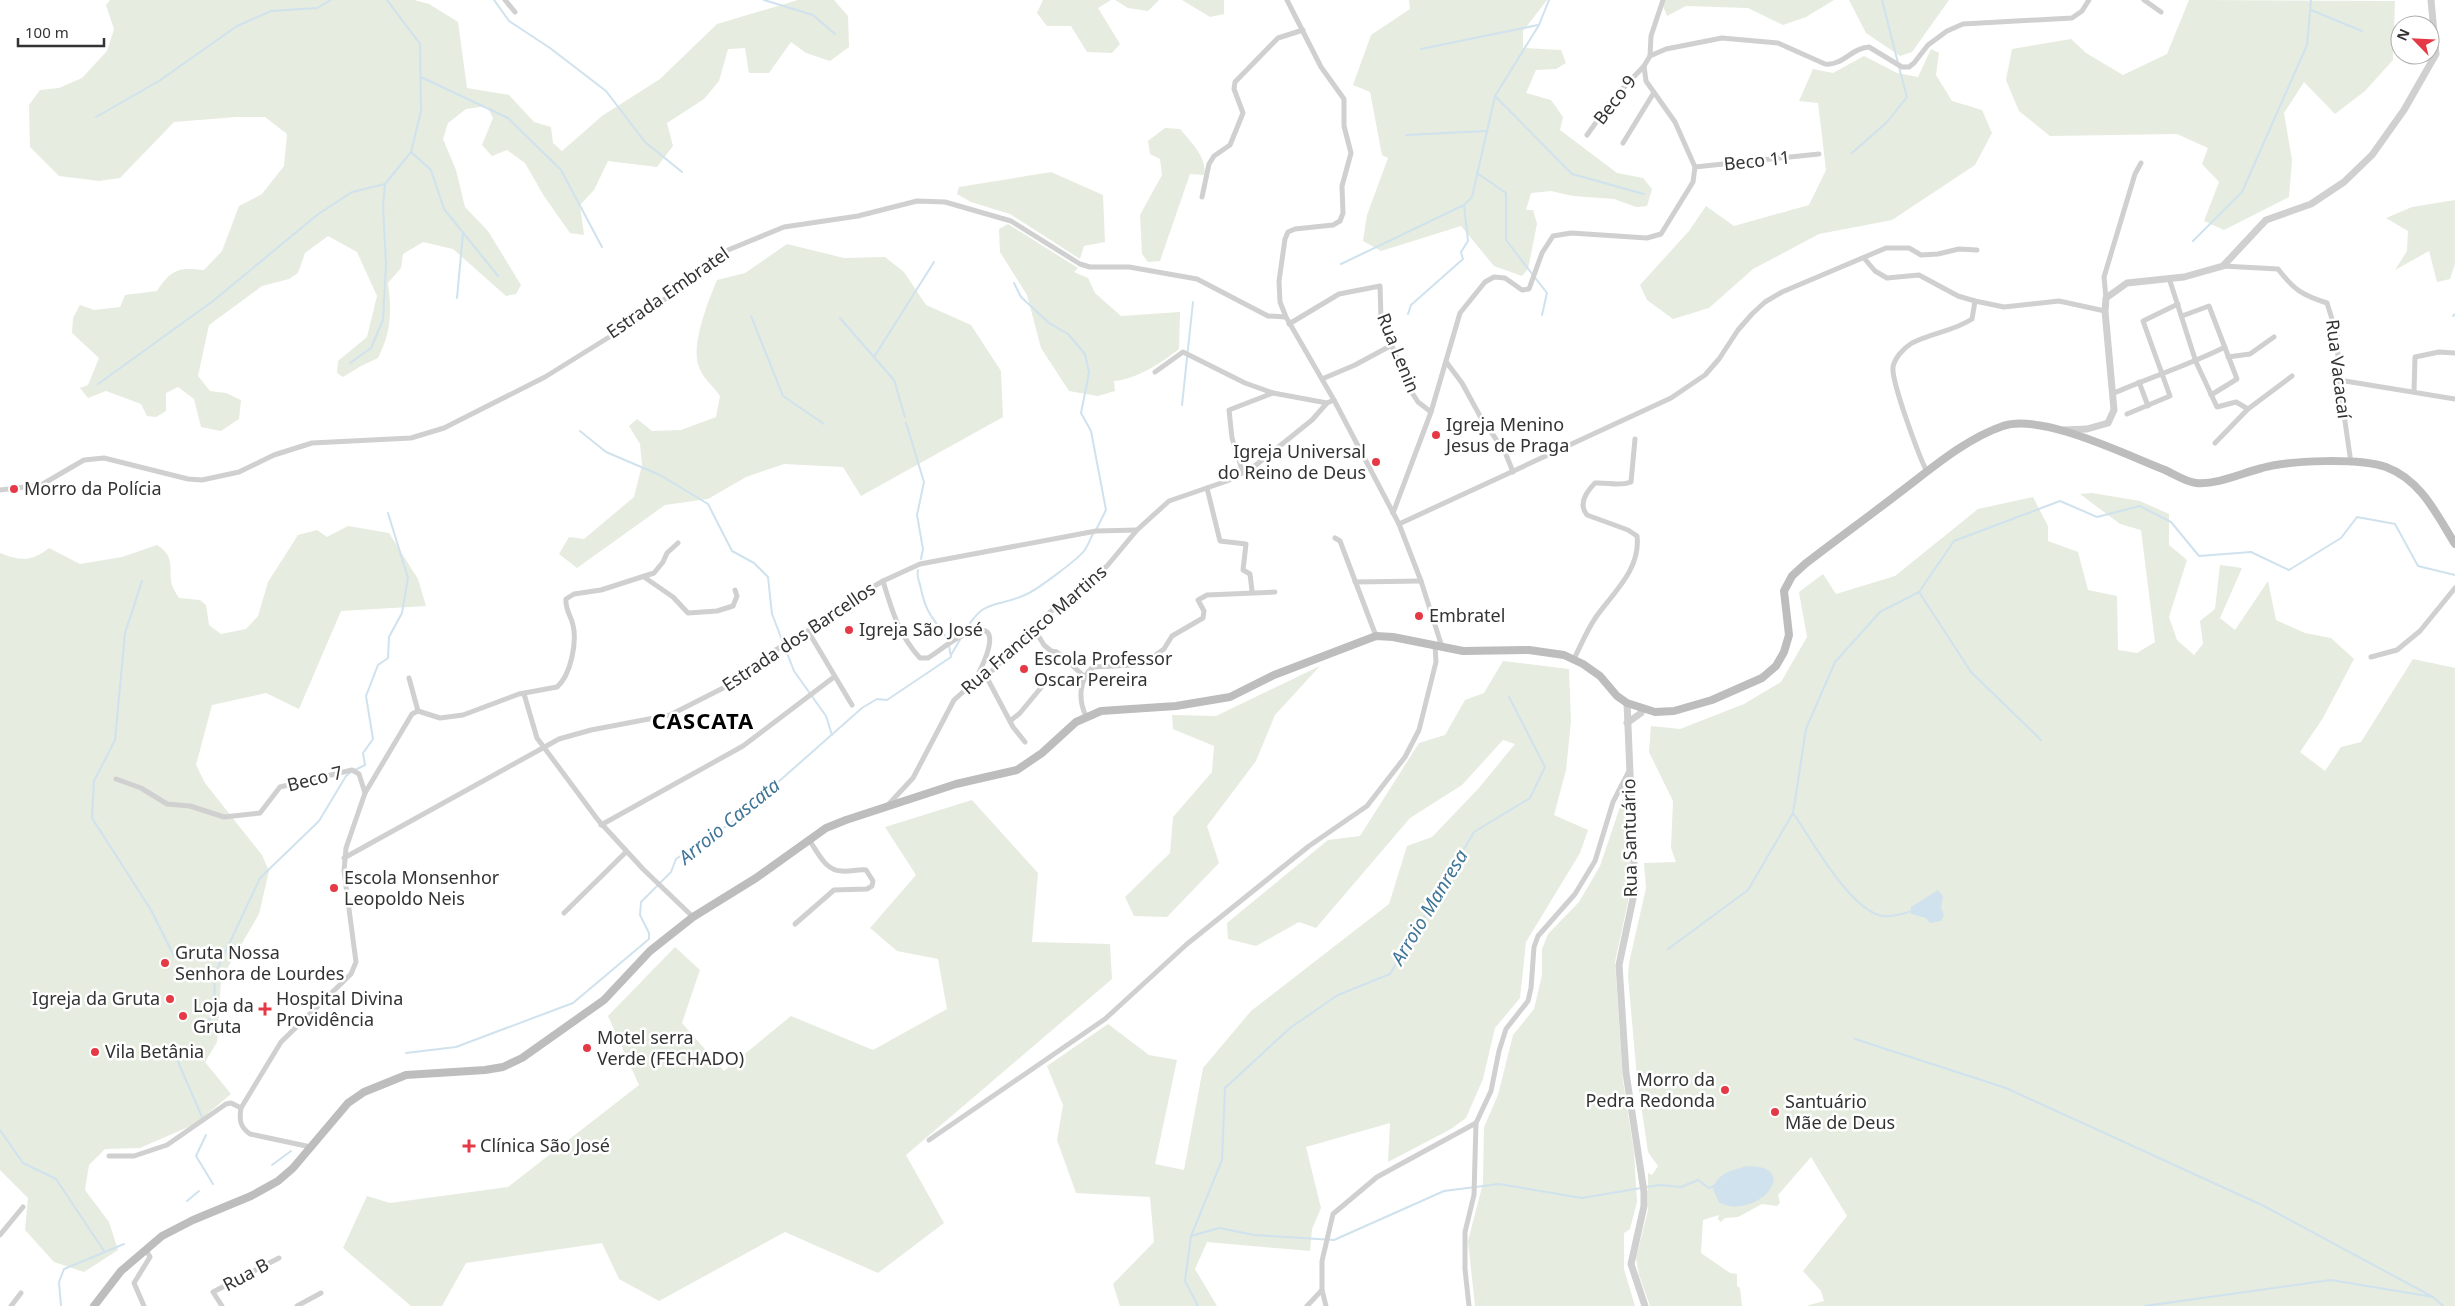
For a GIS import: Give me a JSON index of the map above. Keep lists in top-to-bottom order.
{
  "streets": {
    "street": [
      "Beco 9",
      "Beco 11",
      "Estrada Embratel",
      "Rua Lenin",
      "Rua Vacacaí",
      "Rua Francisco Martins",
      "Estrada dos Barcellos",
      "Beco 7",
      "Rua Santuário",
      "Rua B"
    ]
  },
  "crossings": [
    ["Rua Francisco Martins", "Estrada dos Barcellos"]
  ],
  "districts": ["CASCATA"],
  "water": ["Arroio Cascata", "Arroio Manresa"],
  "places": {
    "other": [
      "Igreja Menino Jesus de Praga",
      "Igreja Universal do Reino de Deus",
      "Morro da Polícia",
      "Embratel",
      "Igreja São José",
      "Escola Professor Oscar Pereira",
      "Escola Monsenhor Leopoldo Neis",
      "Gruta Nossa Senhora de Lourdes",
      "Igreja da Gruta",
      "Loja da Gruta",
      "Motel serra Verde (FECHADO)",
      "Vila Betânia",
      "Morro da Pedra Redonda",
      "Santuário Mãe de Deus"
    ],
    "health": ["Hospital Divina Providência", "Clínica São José"]
  },
  "scale_bar": "100 m",
  "north": "top left"
}
